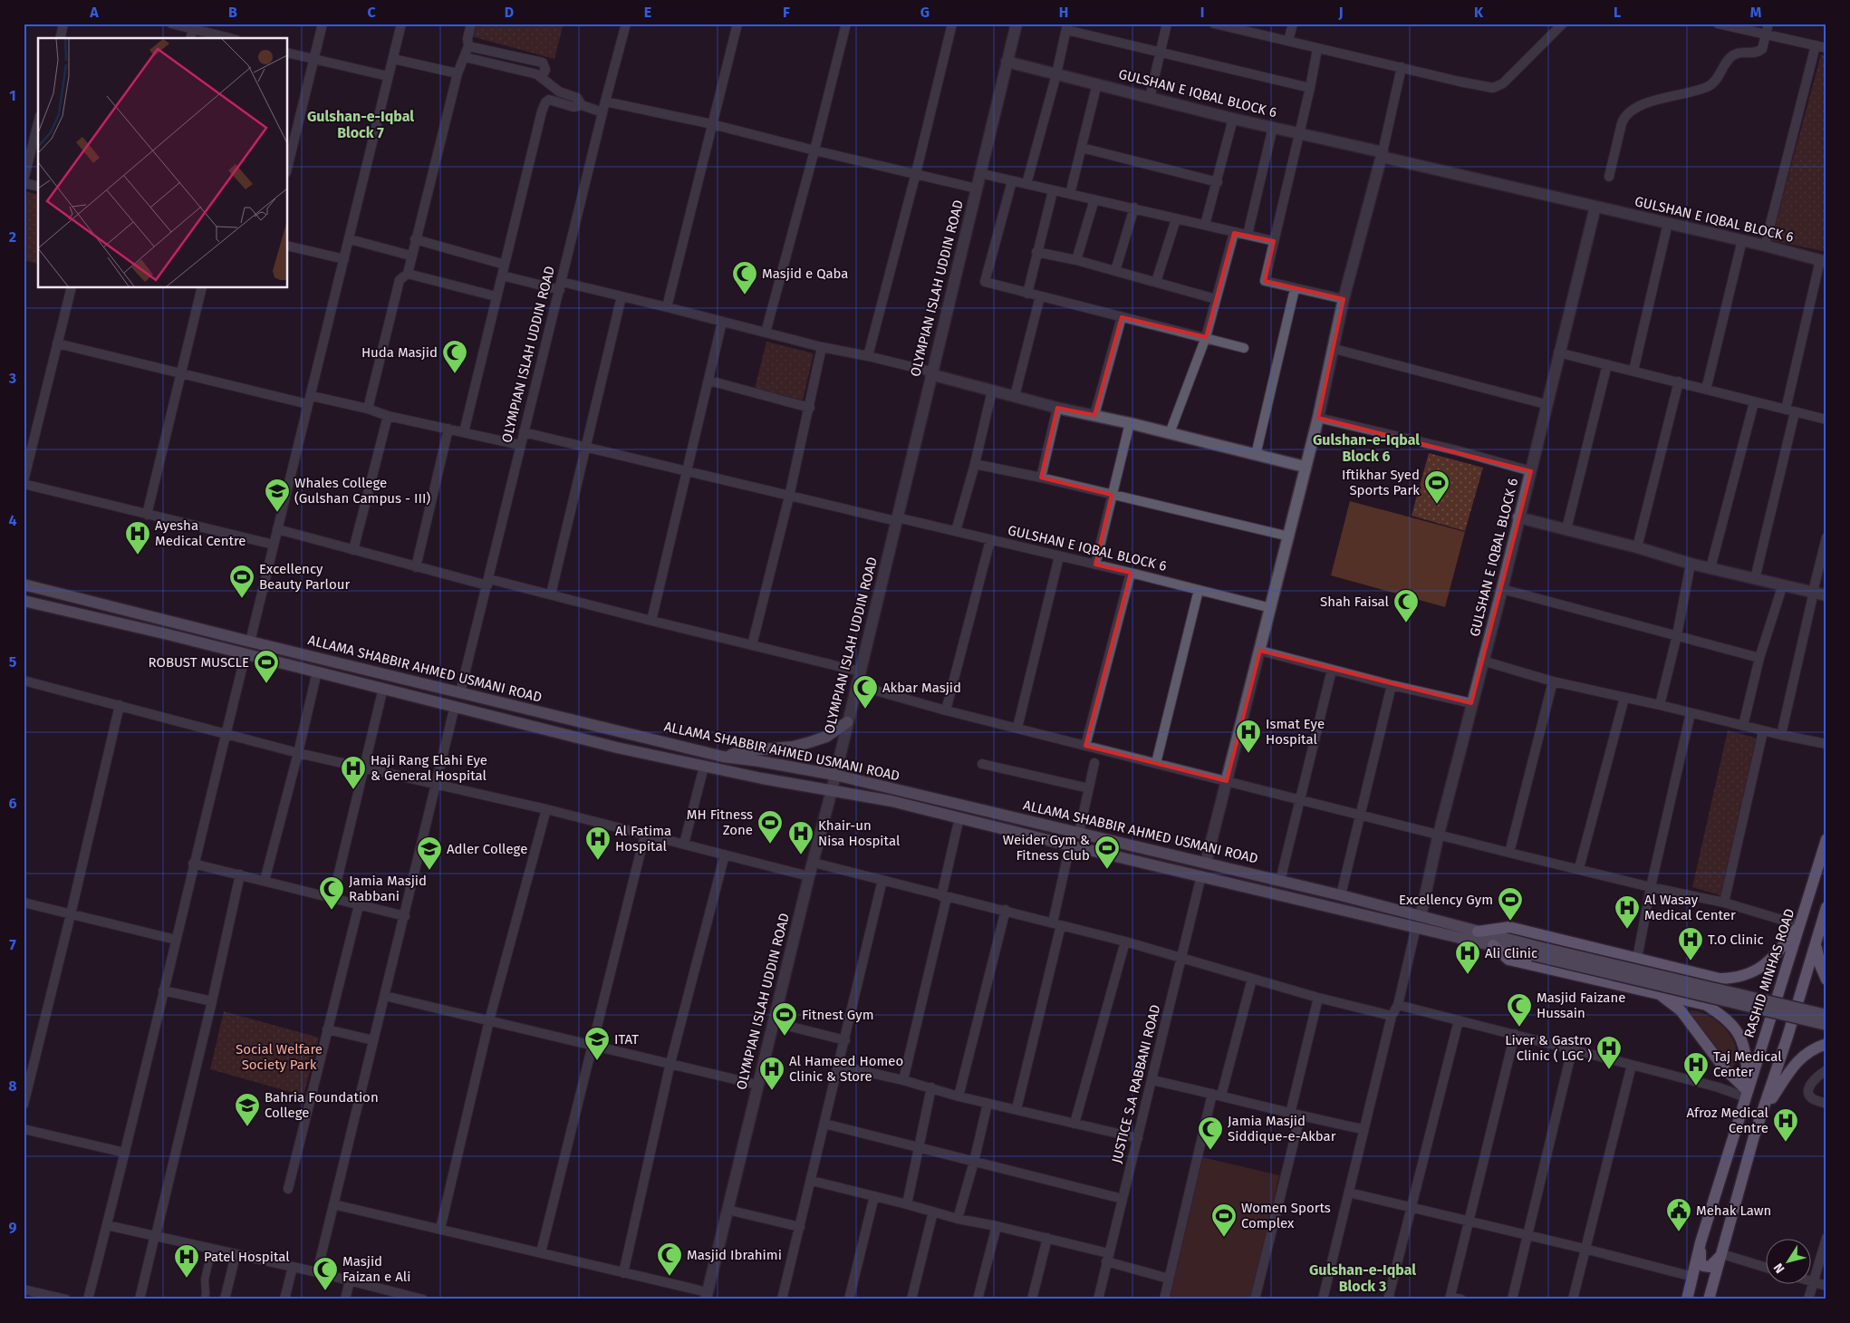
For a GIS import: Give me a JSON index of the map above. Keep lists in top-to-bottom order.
{
  "streets": {
    "main road": ["ALLAMA SHABBIR AHMED USMANI ROAD", "RASHID MINHAS ROAD"],
    "street": ["GULSHAN E IQBAL BLOCK 6", "OLYMPIAN ISLAH UDDIN ROAD", "JUSTICE S.A RABBANI ROAD"]
  },
  "crossings": [
    ["GULSHAN E IQBAL BLOCK 6", "OLYMPIAN ISLAH UDDIN ROAD"],
    ["GULSHAN E IQBAL BLOCK 6", "ALLAMA SHABBIR AHMED USMANI ROAD"],
    ["OLYMPIAN ISLAH UDDIN ROAD", "ALLAMA SHABBIR AHMED USMANI ROAD"],
    ["ALLAMA SHABBIR AHMED USMANI ROAD", "JUSTICE S.A RABBANI ROAD"]
  ],
  "districts": ["Gulshan-e-Iqbal Block 7", "Gulshan-e-Iqbal Block 6", "Gulshan-e-Iqbal Block 3"],
  "parks": ["Social Welfare Society Park"],
  "places": {
    "mosque": [
      "Masjid e Qaba",
      "Huda Masjid",
      "Shah Faisal",
      "Akbar Masjid",
      "Jamia Masjid Rabbani",
      "Masjid Faizane Hussain",
      "Jamia Masjid Siddique-e-Akbar",
      "Masjid Ibrahimi",
      "Masjid Faizan e Ali"
    ],
    "sports": [
      "Iftikhar Syed Sports Park",
      "Excellency Beauty Parlour",
      "ROBUST MUSCLE",
      "MH Fitness Zone",
      "Weider Gym & Fitness Club",
      "Excellency Gym",
      "Fitnest Gym",
      "Women Sports Complex"
    ],
    "school or university": [
      "Whales College (Gulshan Campus - III)",
      "Adler College",
      "ITAT",
      "Bahria Foundation College"
    ],
    "hospital": [
      "Ayesha Medical Centre",
      "Ismat Eye Hospital",
      "Haji Rang Elahi Eye & General Hospital",
      "Khair-un Nisa Hospital",
      "Al Fatima Hospital",
      "Al Wasay Medical Center",
      "T.O Clinic",
      "Ali Clinic",
      "Liver & Gastro Clinic ( LGC )",
      "Taj Medical Center",
      "Al Hameed Homeo Clinic & Store",
      "Afroz Medical Centre",
      "Patel Hospital"
    ],
    "public building": ["Mehak Lawn"]
  },
  "north": "bottom left",
  "grid": {
    "columns": [
      "A",
      "B",
      "C",
      "D",
      "E",
      "F",
      "G",
      "H",
      "I",
      "J",
      "K",
      "L",
      "M"
    ],
    "rows": [
      "1",
      "2",
      "3",
      "4",
      "5",
      "6",
      "7",
      "8",
      "9"
    ]
  }
}
